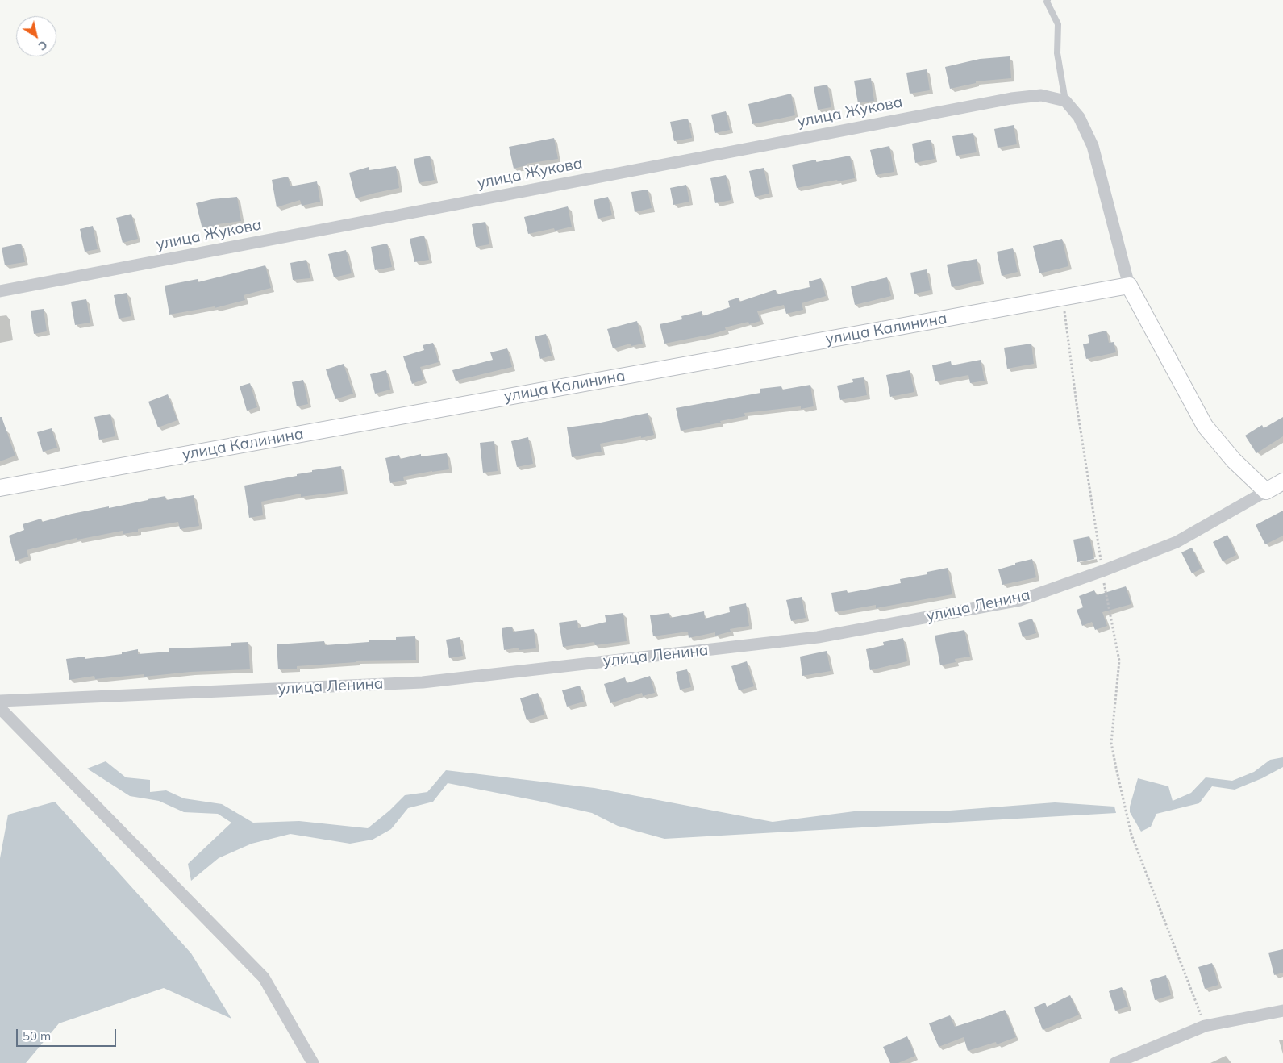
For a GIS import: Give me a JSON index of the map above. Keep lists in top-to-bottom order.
{
  "streets": {
    "street": ["улица Жукова", "улица Калинина", "улица Ленина"]
  },
  "scale_bar": "50 m",
  "north": "bottom right"
}
